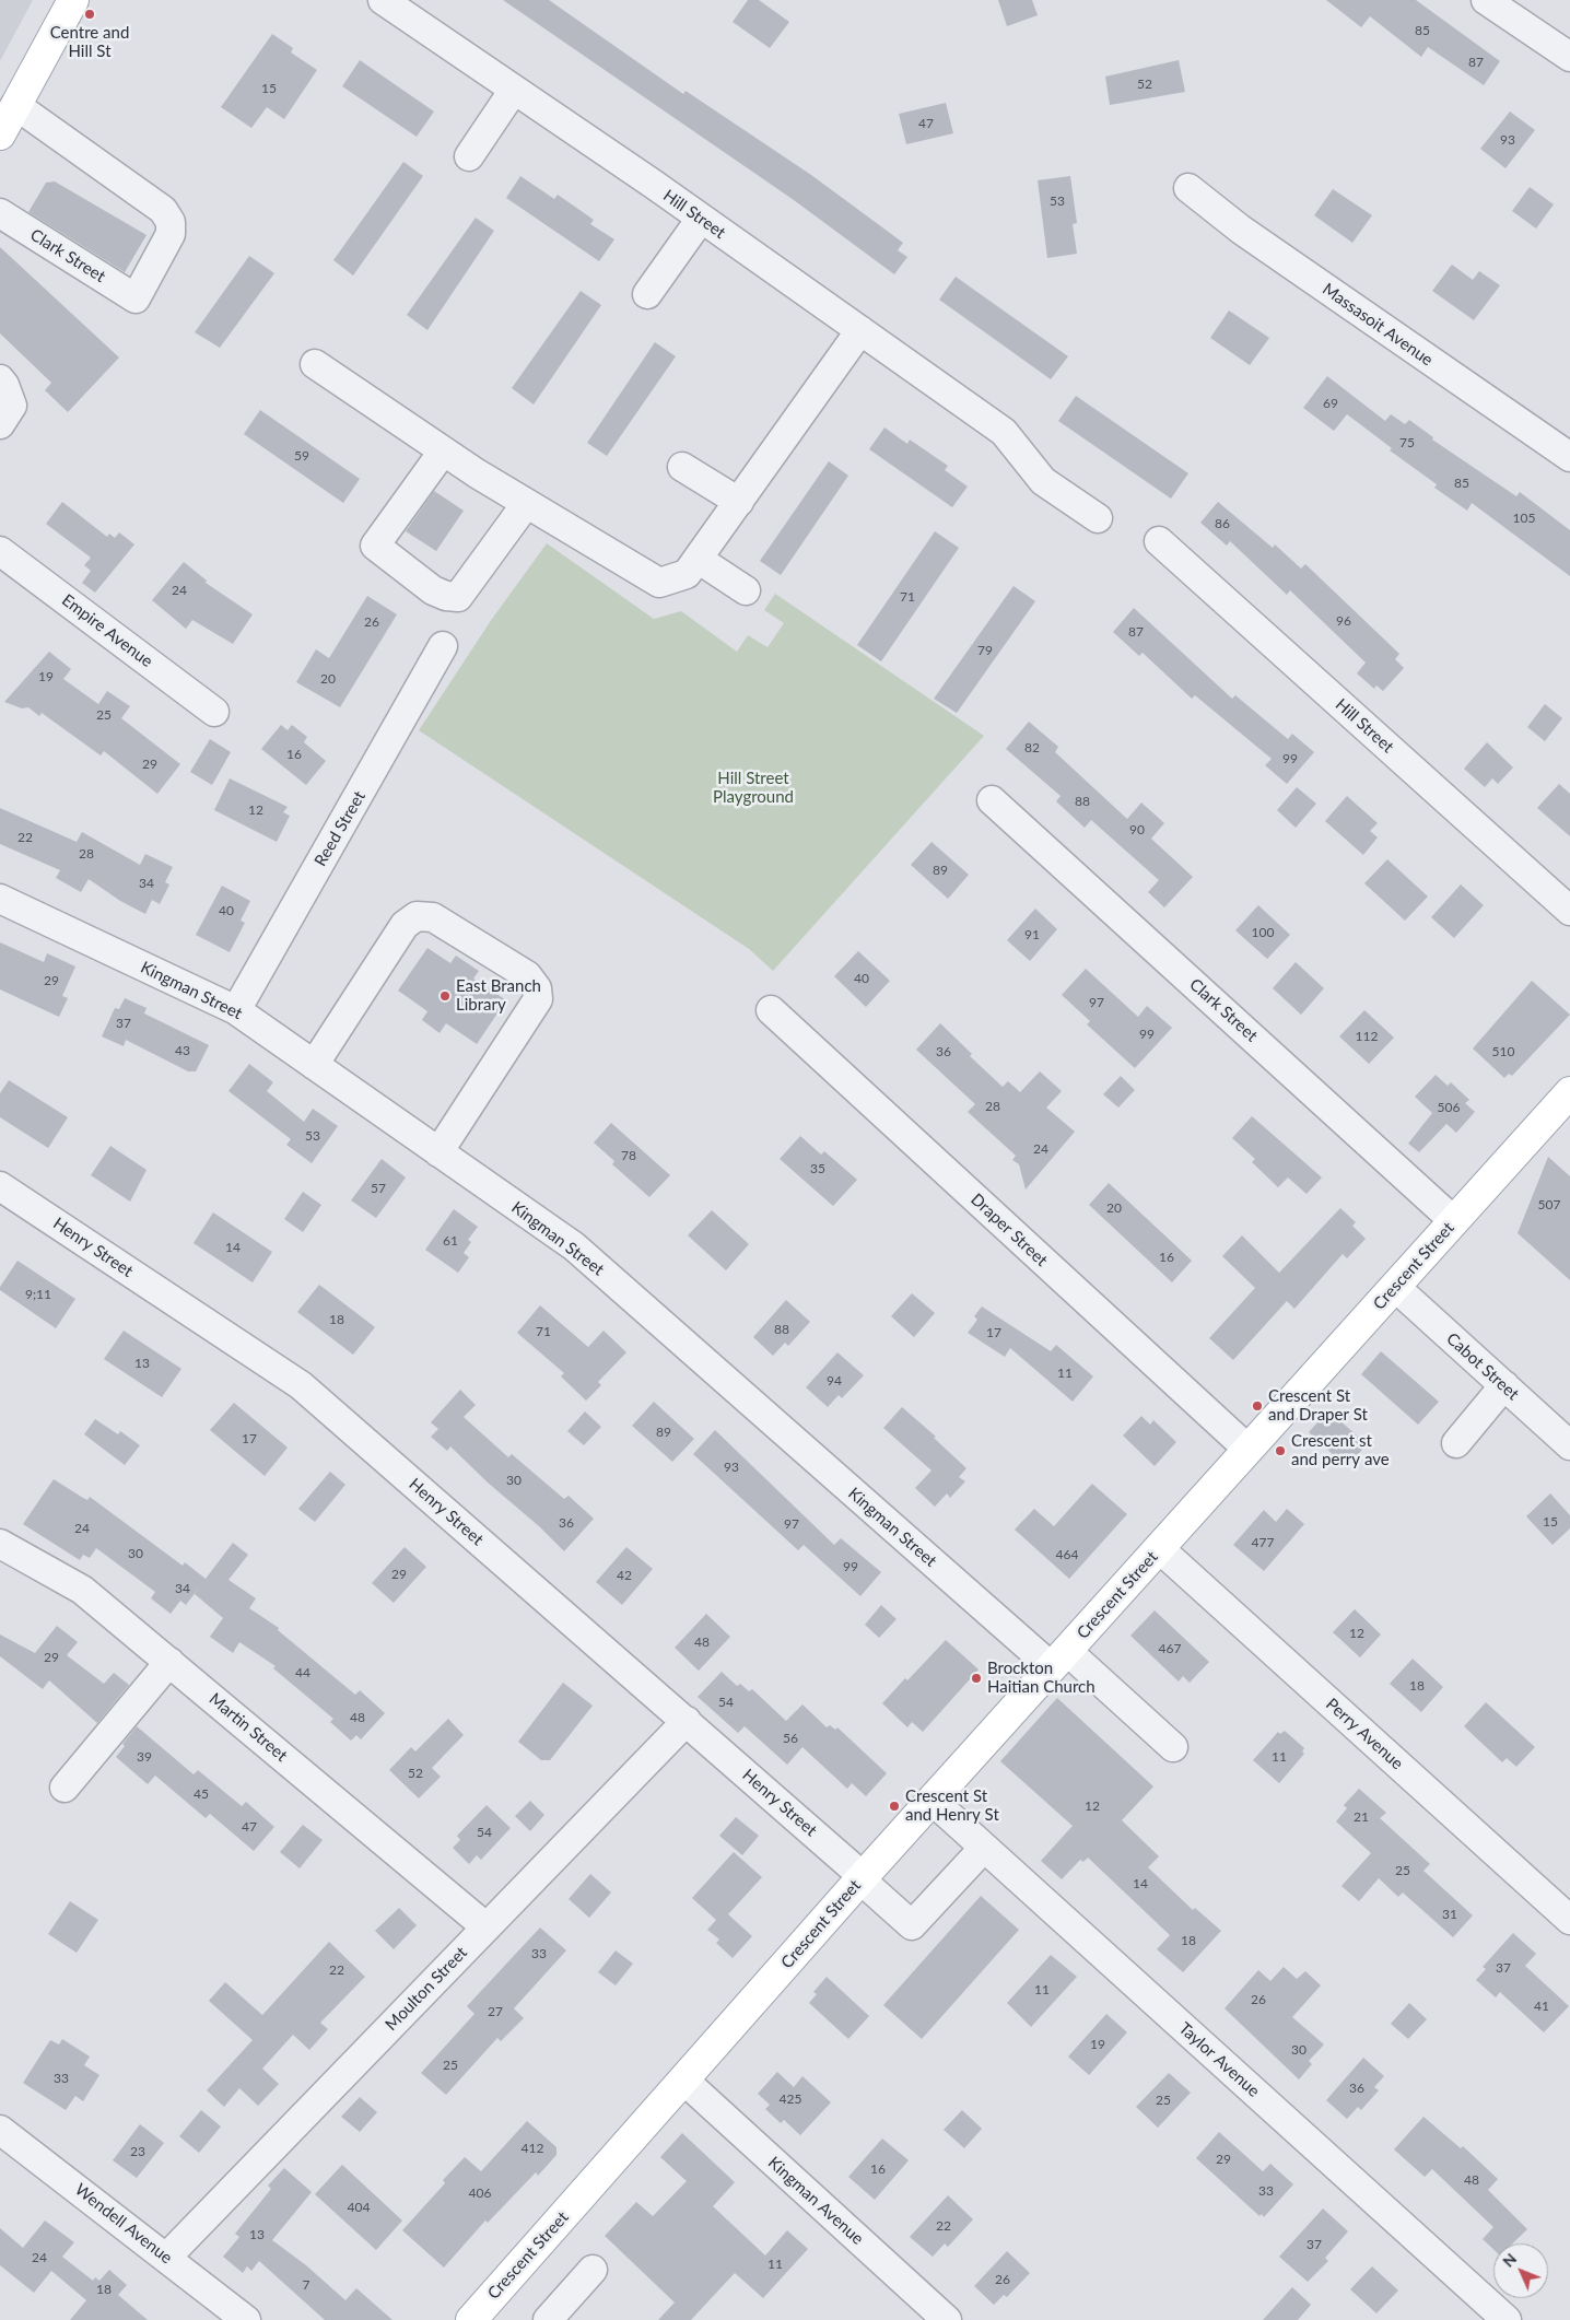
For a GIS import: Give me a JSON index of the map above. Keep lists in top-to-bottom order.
{
  "streets": {
    "main road": ["Crescent Street"],
    "street": [
      "Hill Street",
      "Clark Street",
      "Massasoit Avenue",
      "Empire Avenue",
      "Reed Street",
      "Kingman Street",
      "Draper Street",
      "Henry Street",
      "Cabot Street",
      "Martin Street",
      "Perry Avenue",
      "Moulton Street",
      "Taylor Avenue",
      "Kingman Avenue",
      "Wendell Avenue"
    ]
  },
  "crossings": [
    ["Clark Street", "Crescent Street"],
    ["Reed Street", "Kingman Street"],
    ["Kingman Street", "Crescent Street"],
    ["Draper Street", "Crescent Street"],
    ["Henry Street", "Crescent Street"],
    ["Henry Street", "Moulton Street"],
    ["Henry Street", "Taylor Avenue"],
    ["Crescent Street", "Cabot Street"],
    ["Crescent Street", "Perry Avenue"],
    ["Crescent Street", "Taylor Avenue"],
    ["Crescent Street", "Kingman Avenue"],
    ["Martin Street", "Moulton Street"],
    ["Moulton Street", "Wendell Avenue"]
  ],
  "parks": ["Hill Street Playground"],
  "places": [
    "Centre and Hill St",
    "East Branch Library",
    "Crescent St and Draper St",
    "Crescent st and perry ave",
    "Brockton Haitian Church",
    "Crescent St and Henry St"
  ],
  "house_numbers": [
    "85",
    "87",
    "52",
    "15",
    "47",
    "93",
    "53",
    "69",
    "75",
    "59",
    "85",
    "105",
    "86",
    "24",
    "71",
    "96",
    "26",
    "87",
    "79",
    "19",
    "20",
    "25",
    "82",
    "16",
    "99",
    "29",
    "88",
    "12",
    "90",
    "22",
    "28",
    "89",
    "34",
    "40",
    "100",
    "91",
    "40",
    "29",
    "97",
    "37",
    "99",
    "112",
    "43",
    "36",
    "510",
    "28",
    "506",
    "53",
    "24",
    "78",
    "35",
    "57",
    "507",
    "20",
    "61",
    "14",
    "16",
    "9;11",
    "18",
    "88",
    "71",
    "17",
    "13",
    "11",
    "94",
    "89",
    "17",
    "93",
    "30",
    "15",
    "36",
    "97",
    "24",
    "477",
    "30",
    "464",
    "99",
    "29",
    "42",
    "34",
    "12",
    "48",
    "467",
    "29",
    "44",
    "18",
    "54",
    "48",
    "56",
    "39",
    "11",
    "52",
    "45",
    "12",
    "21",
    "47",
    "54",
    "25",
    "14",
    "31",
    "18",
    "33",
    "37",
    "22",
    "11",
    "26",
    "41",
    "27",
    "19",
    "30",
    "25",
    "33",
    "36",
    "425",
    "25",
    "412",
    "23",
    "29",
    "16",
    "48",
    "33",
    "406",
    "404",
    "22",
    "13",
    "37",
    "24",
    "11",
    "26",
    "7",
    "18"
  ],
  "north": "top left"
}
